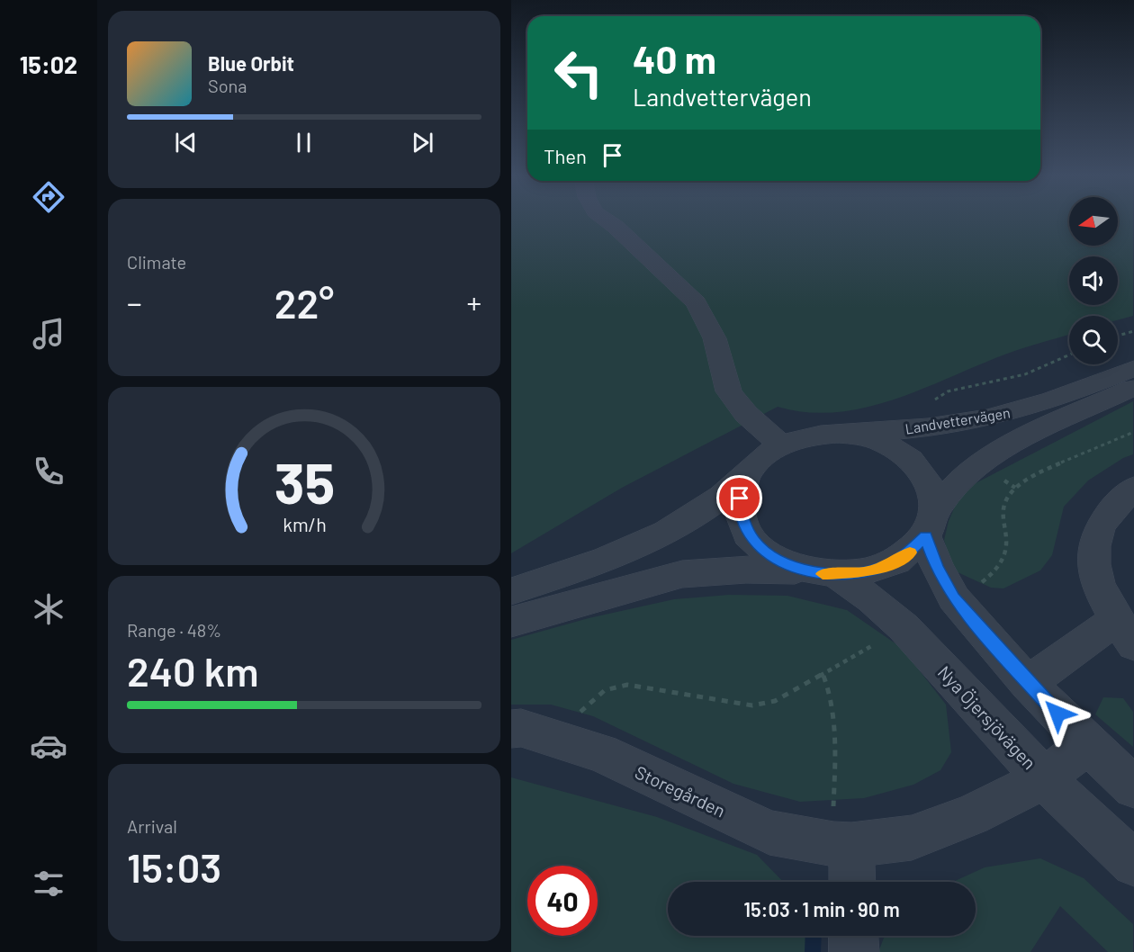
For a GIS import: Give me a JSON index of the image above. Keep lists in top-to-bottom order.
{
  "streets": {
    "street": ["Landvettervägen", "Nya Öjersjövägen", "Storegården"]
  },
  "crossings": [
    ["Landvettervägen", "Nya Öjersjövägen"],
    ["Nya Öjersjövägen", "Storegården"]
  ],
  "north": "left",
  "page": {
    "tabs": "15:02",
    "turn": ["40 m", "Landvettervägen"],
    "song": ["Blue Orbit", "Sona"],
    "then": "Then",
    "tile": [
      "Climate",
      ["Range · 48%", "240 km"],
      ["Arrival", "15:03"]
    ],
    "heat": ["−", "22°", "+"],
    "limit": "40",
    "trip": "15:03 · 1 min · 90 m",
    "gauge": ["35", "km/h"]
  }
}
